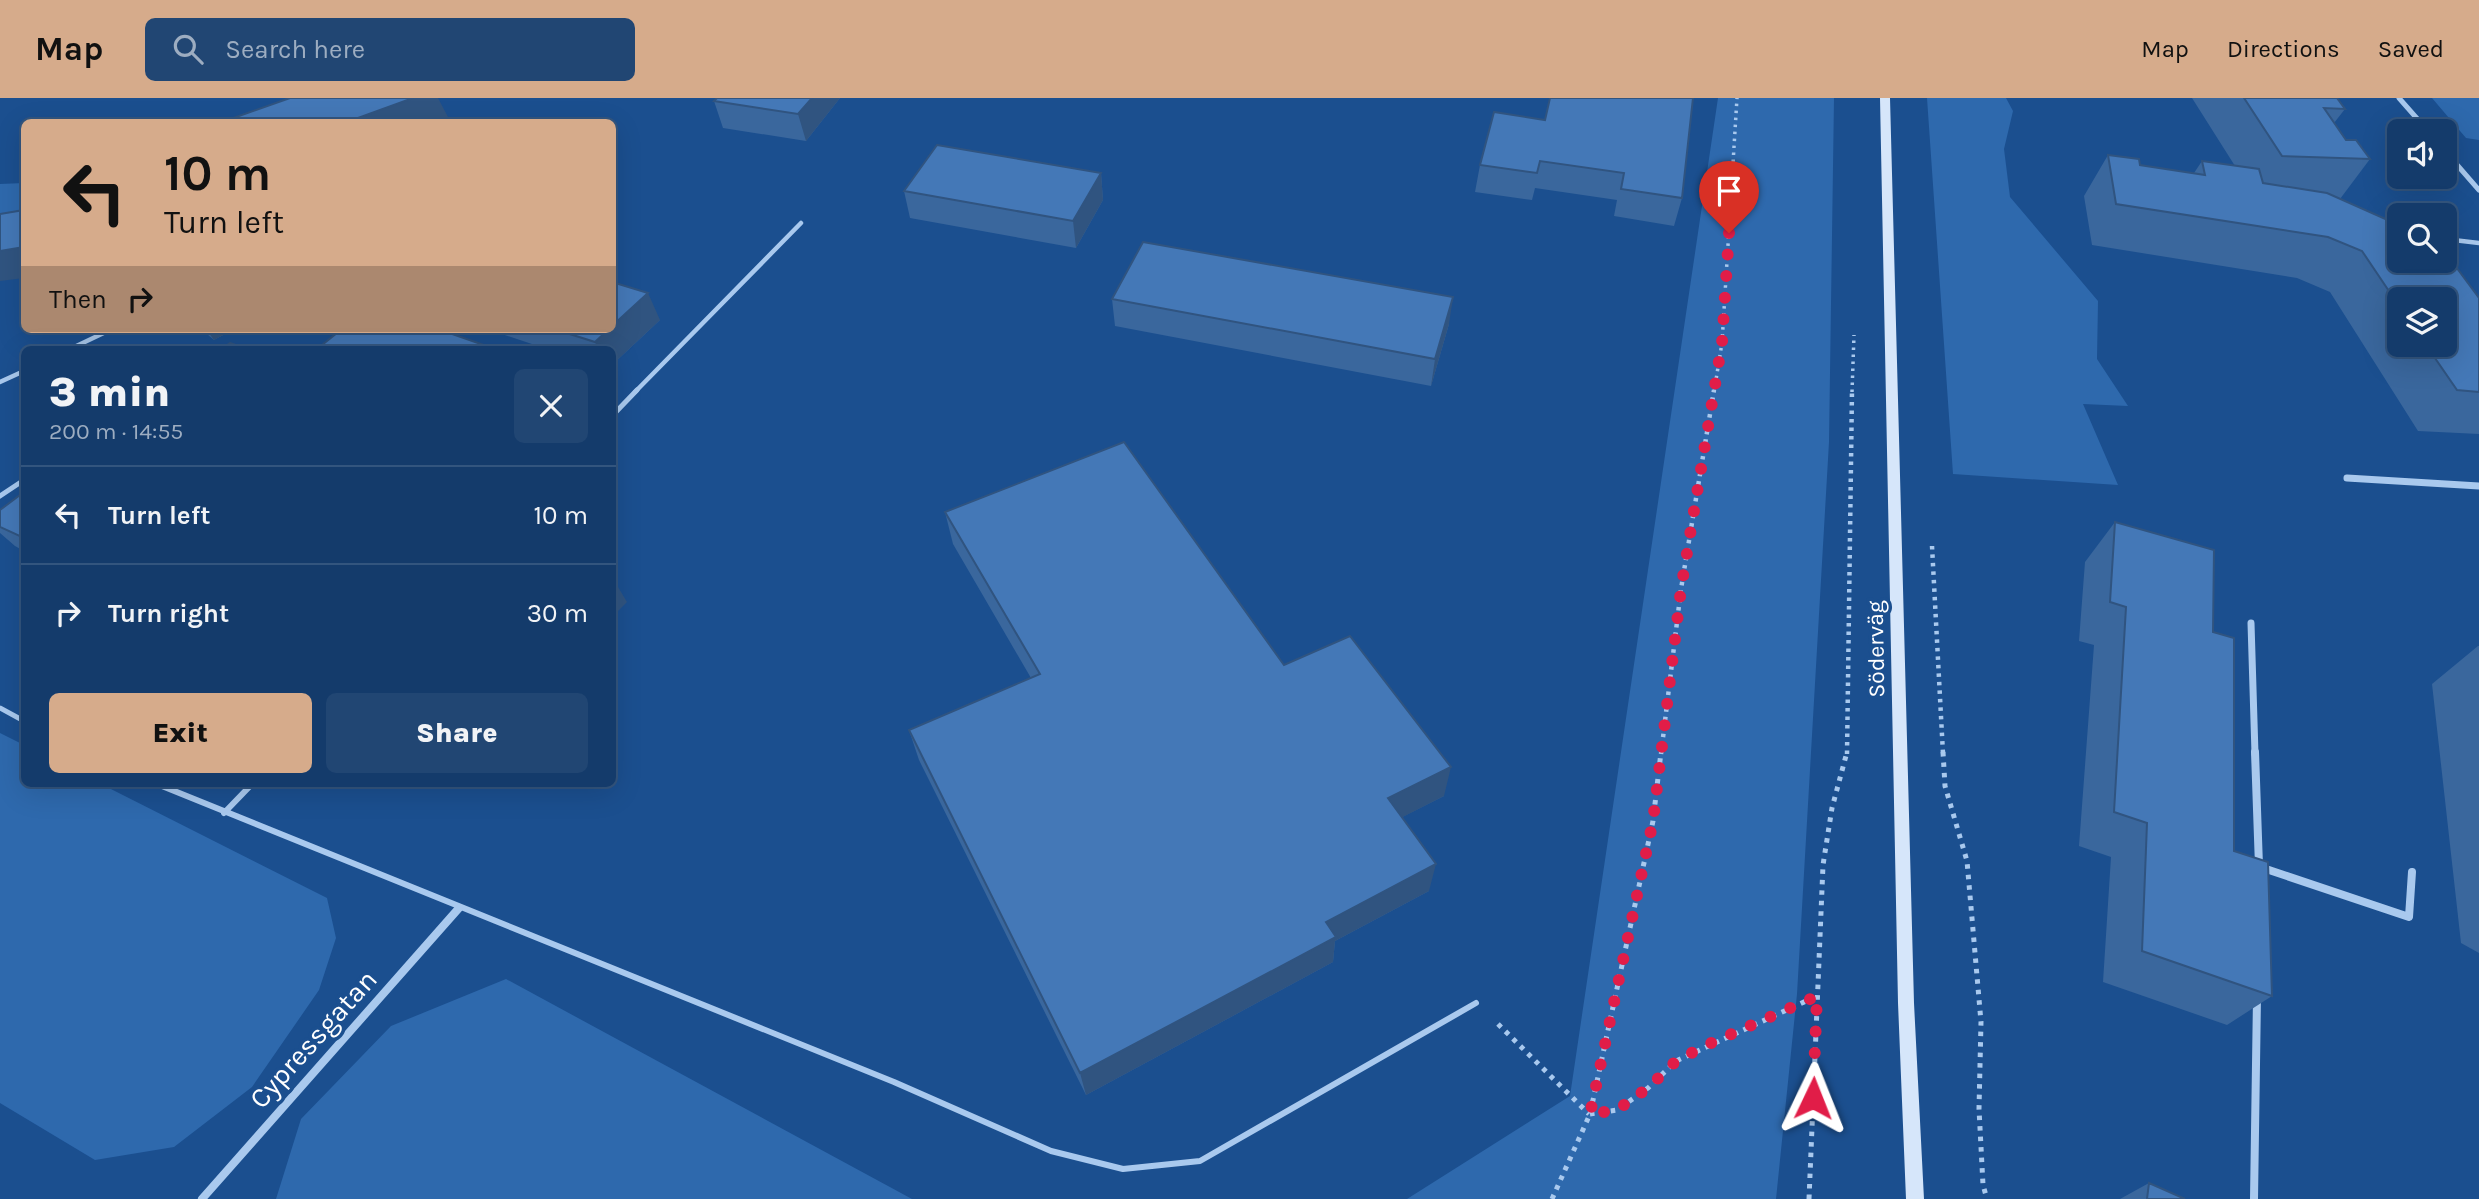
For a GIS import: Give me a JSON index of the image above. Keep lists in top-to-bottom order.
{
  "streets": {
    "main road": ["Söderväg"],
    "street": ["Cypressgatan"]
  },
  "page": {
    "header": "Map",
    "search": "Search here",
    "nav": ["Map", "Directions", "Saved"],
    "turn": ["10 m", "Turn left"],
    "then": "Then",
    "heading": ["3 min", "200 m · 14:55"],
    "list": [
      {
        "name": "Turn left",
        "value": "10 m"
      },
      {
        "name": "Turn right",
        "value": "30 m"
      }
    ],
    "buttons": ["Exit", "Share"]
  }
}
